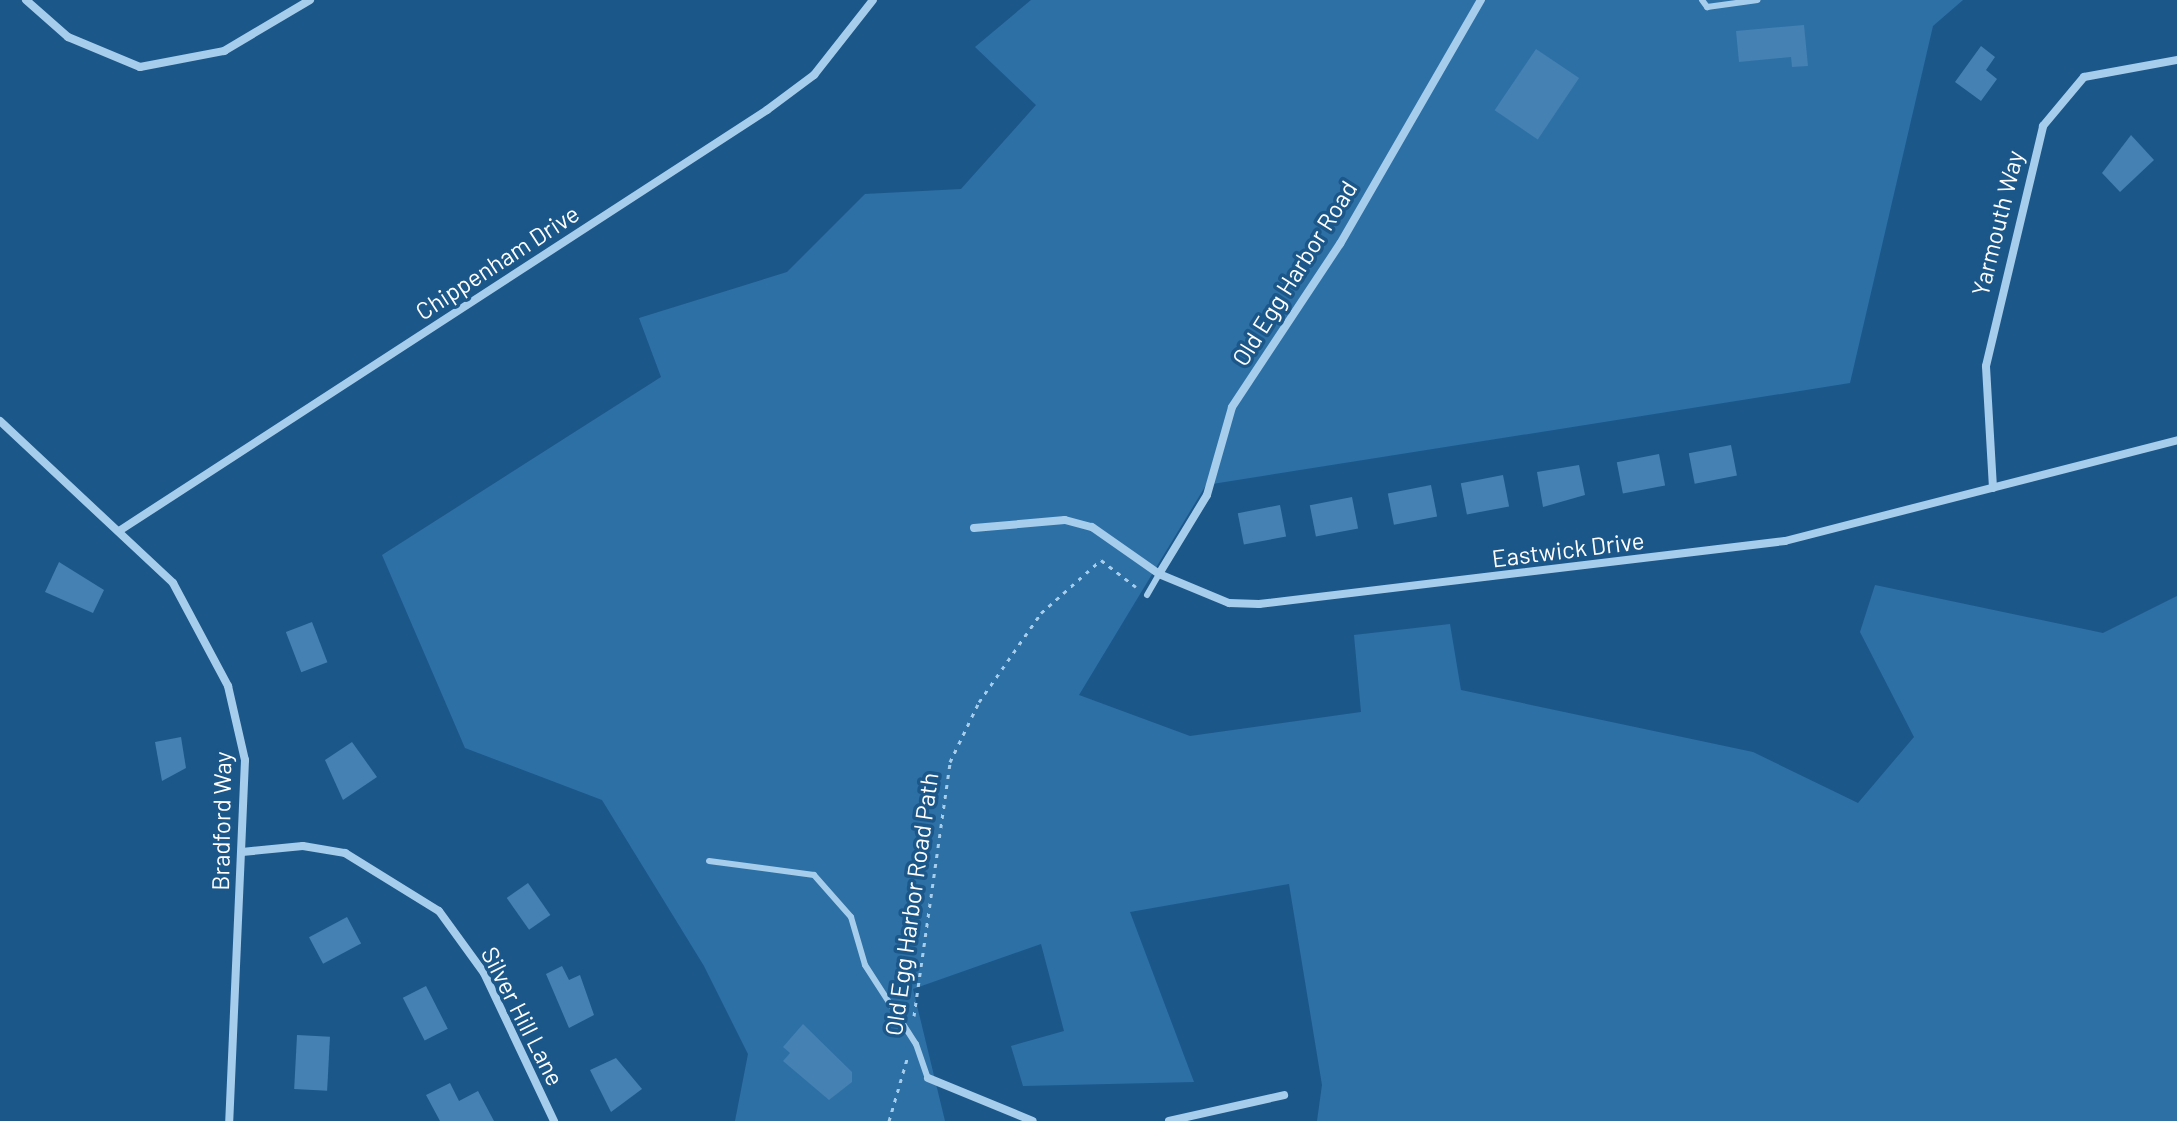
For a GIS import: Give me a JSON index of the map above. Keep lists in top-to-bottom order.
{
  "streets": {
    "street": [
      "Yarmouth Way",
      "Chippenham Drive",
      "Old Egg Harbor Road",
      "Eastwick Drive",
      "Bradford Way",
      "Silver Hill Lane"
    ],
    "path": ["Old Egg Harbor Road Path"]
  },
  "crossings": [
    ["Yarmouth Way", "Eastwick Drive"],
    ["Chippenham Drive", "Bradford Way"],
    ["Old Egg Harbor Road", "Eastwick Drive"],
    ["Bradford Way", "Silver Hill Lane"]
  ]
}
